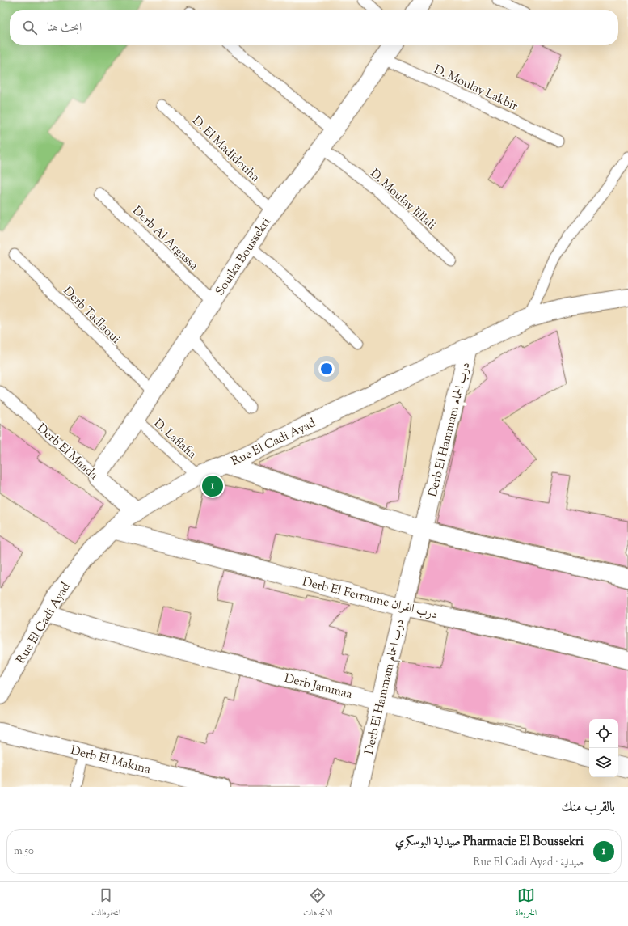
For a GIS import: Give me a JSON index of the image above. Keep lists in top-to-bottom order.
{
  "streets": {
    "street": [
      "Souika Boussekri",
      "Derb El Hammam درب الحمام",
      "Rue El Cadi Ayad",
      "Derb El Maada",
      "Derb El Ferranne درب الفران",
      "Derb Jammaa",
      "Derb El Makina"
    ],
    "lane": [
      "D. Moulay Lakbir",
      "D. El Madjdouha",
      "D. Moulay Jillali",
      "Derb Al Argassa",
      "Derb Tadlaoui",
      "D. Laflafia"
    ]
  },
  "crossings": [
    ["D. Moulay Lakbir", "Souika Boussekri"],
    ["D. El Madjdouha", "Souika Boussekri"],
    ["D. Moulay Jillali", "Souika Boussekri"],
    ["Derb Al Argassa", "Souika Boussekri"],
    ["Souika Boussekri", "Derb Tadlaoui"],
    ["Souika Boussekri", "D. Laflafia"],
    ["Souika Boussekri", "Derb El Maada"],
    ["Derb El Hammam درب الحمام", "Rue El Cadi Ayad"],
    ["Derb El Hammam درب الحمام", "Derb El Ferranne درب الفران"],
    ["Derb El Hammam درب الحمام", "Derb Jammaa"],
    ["D. Laflafia", "Rue El Cadi Ayad"],
    ["Rue El Cadi Ayad", "Derb El Maada"],
    ["Rue El Cadi Ayad", "Derb El Ferranne درب الفران"],
    ["Rue El Cadi Ayad", "Derb Jammaa"]
  ],
  "page": {
    "search": "ابحث هنا",
    "pins": "1",
    "heading": "بالقرب منك",
    "list": [
      {
        "mark": "1",
        "name": "Pharmacie El Boussekri صيدلية البوسكري",
        "note": "صيدلية · Rue El Cadi Ayad",
        "value": "50 m"
      }
    ],
    "nav": ["الخريطة", "الاتجاهات", "المحفوظات"]
  }
}
